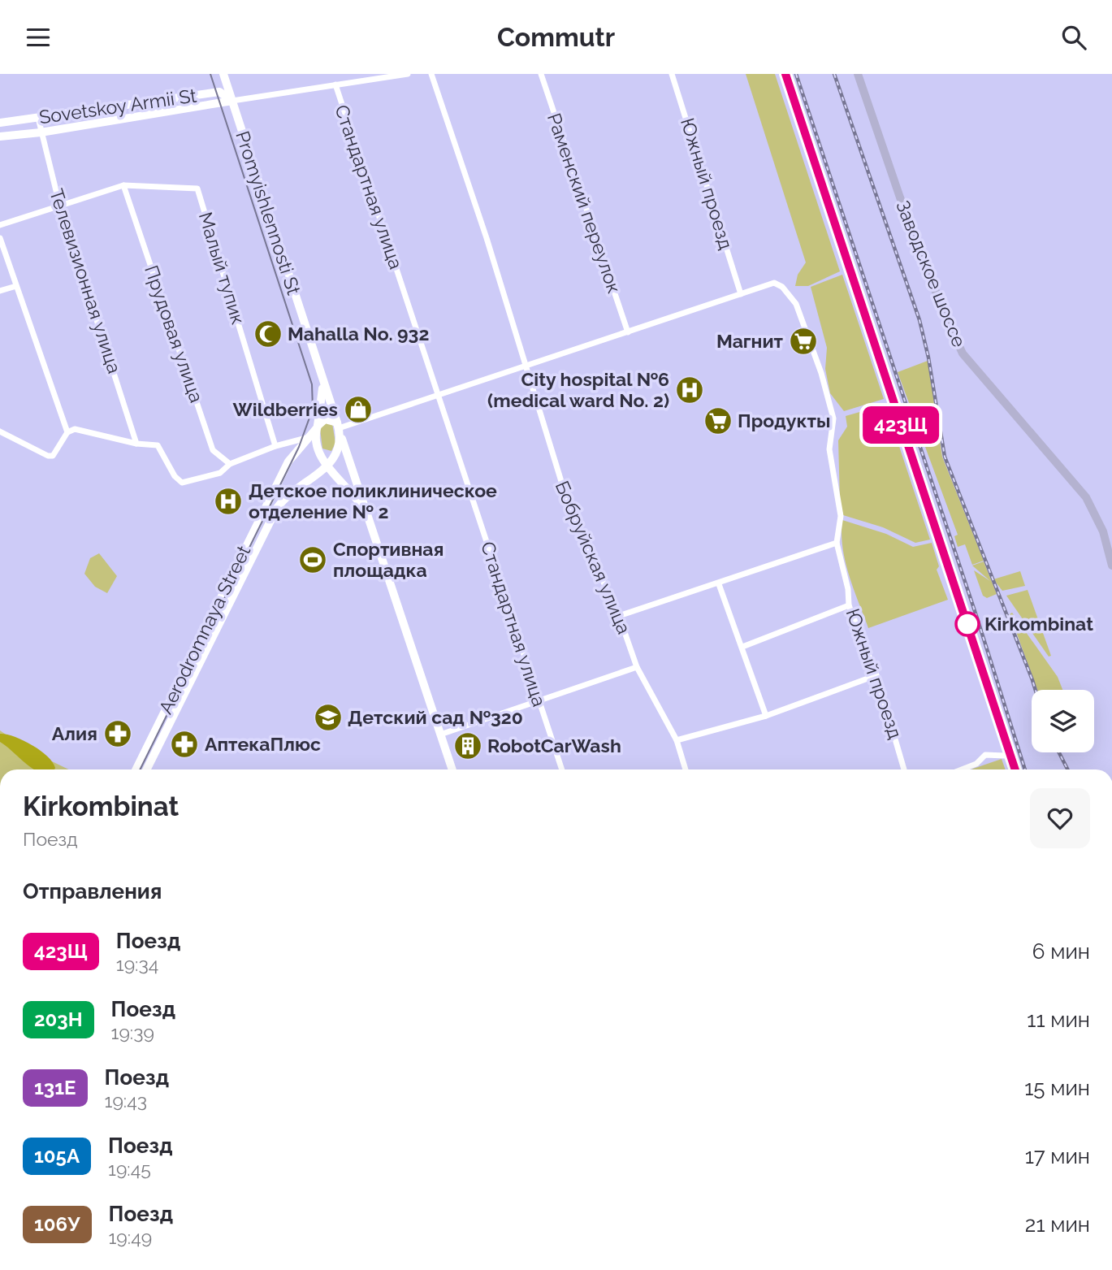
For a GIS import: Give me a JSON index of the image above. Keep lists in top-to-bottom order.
{
  "streets": {
    "main road": [
      "Sovetskoy Armii St",
      "Promyishlennosti St",
      "Заводское шоссе",
      "Aerodromnaya Street"
    ],
    "street": [
      "Южный проезд",
      "Стандартная улица",
      "Раменский переулок",
      "Малый тупик",
      "Телевизионная улица",
      "Прудовая улица",
      "Бобруйская улица"
    ]
  },
  "crossings": [
    ["Sovetskoy Armii St", "Стандартная улица"],
    ["Sovetskoy Armii St", "Promyishlennosti St"],
    ["Sovetskoy Armii St", "Телевизионная улица"],
    ["Promyishlennosti St", "Aerodromnaya Street"],
    ["Малый тупик", "Прудовая улица"]
  ],
  "places": {
    "mosque": ["Mahalla No. 932"],
    "supermarket": ["Магнит", "Продукты"],
    "hospital": ["City hospital №6 (medical ward No. 2)", "Детское поликлиническое отделение № 2"],
    "shop": ["Wildberries"],
    "sports": ["Спортивная площадка"],
    "other": ["Kirkombinat"],
    "school or university": ["Детский сад №320"],
    "pharmacy": ["Алия", "АптекаПлюс"],
    "building": ["RobotCarWash"]
  },
  "page": {
    "header": "Commutr",
    "on_map": "423Щ",
    "heading": [
      ["Kirkombinat", "Поезд"],
      "Отправления"
    ],
    "list": [
      {
        "mark": "423Щ",
        "name": "Поезд",
        "note": "19:34",
        "value": "6 мин"
      },
      {
        "mark": "203Н",
        "name": "Поезд",
        "note": "19:39",
        "value": "11 мин"
      },
      {
        "mark": "131Е",
        "name": "Поезд",
        "note": "19:43",
        "value": "15 мин"
      },
      {
        "mark": "105А",
        "name": "Поезд",
        "note": "19:45",
        "value": "17 мин"
      },
      {
        "mark": "106У",
        "name": "Поезд",
        "note": "19:49",
        "value": "21 мин"
      }
    ]
  }
}
